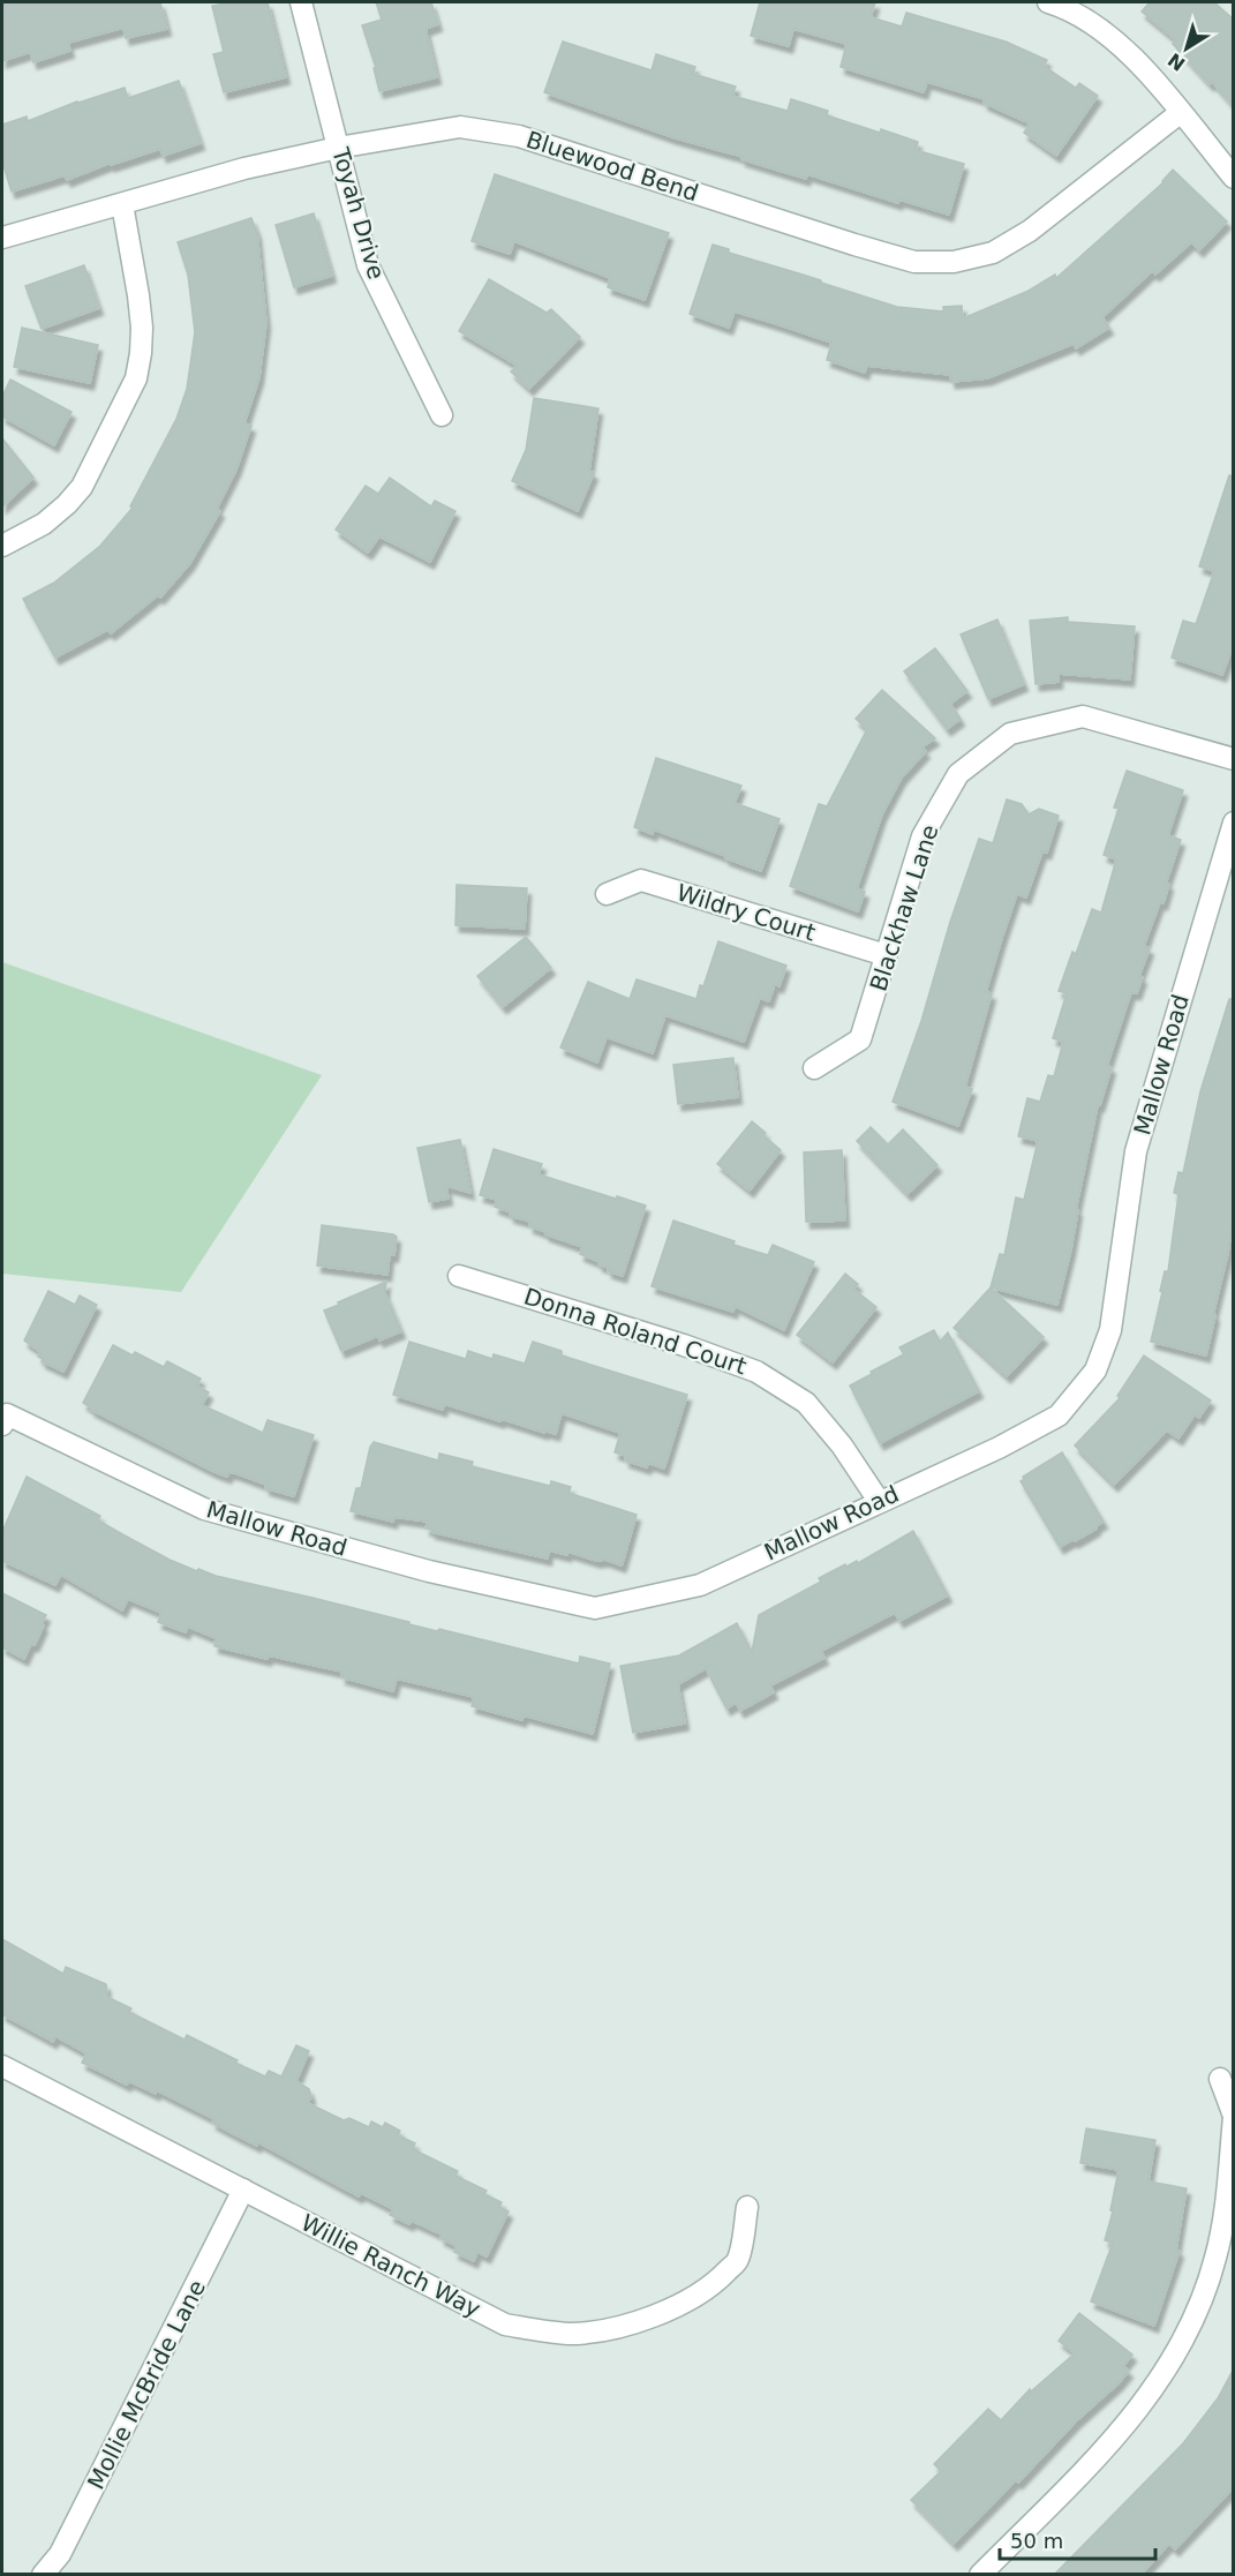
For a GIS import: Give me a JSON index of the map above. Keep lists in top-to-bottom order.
{
  "streets": {
    "street": [
      "Bluewood Bend",
      "Toyah Drive",
      "Blackhaw Lane",
      "Wildry Court",
      "Mallow Road",
      "Donna Roland Court",
      "Willie Ranch Way",
      "Mollie McBride Lane"
    ]
  },
  "crossings": [
    ["Bluewood Bend", "Toyah Drive"],
    ["Blackhaw Lane", "Wildry Court"],
    ["Mallow Road", "Donna Roland Court"],
    ["Willie Ranch Way", "Mollie McBride Lane"]
  ],
  "scale_bar": "50 m",
  "north": "bottom left"
}
